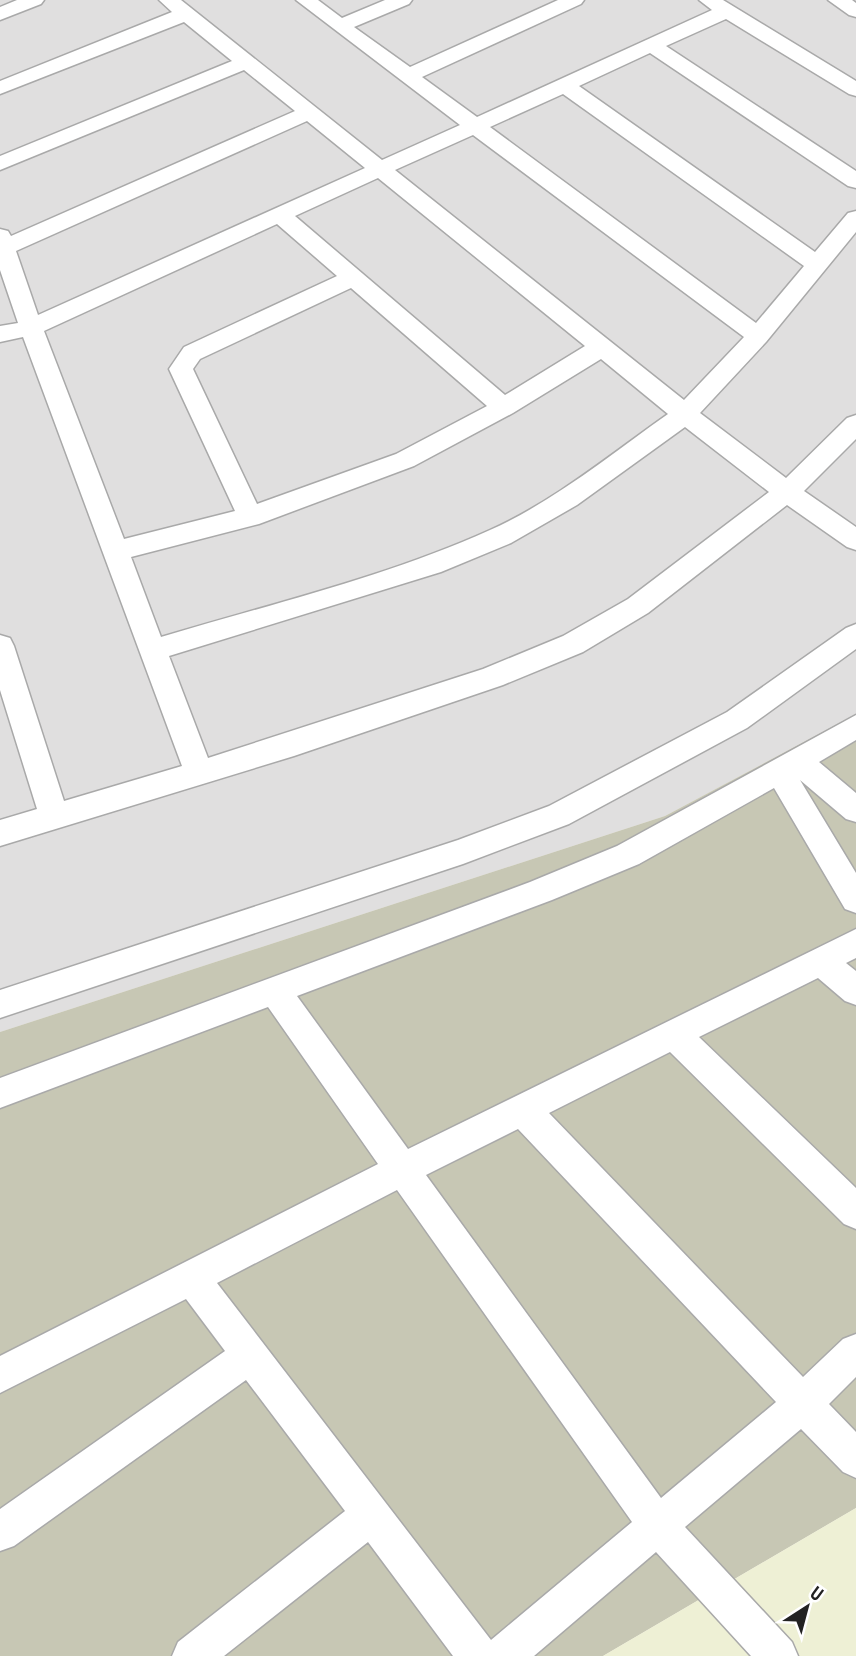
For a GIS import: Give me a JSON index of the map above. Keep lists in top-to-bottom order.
{
  "north": "top right"
}
